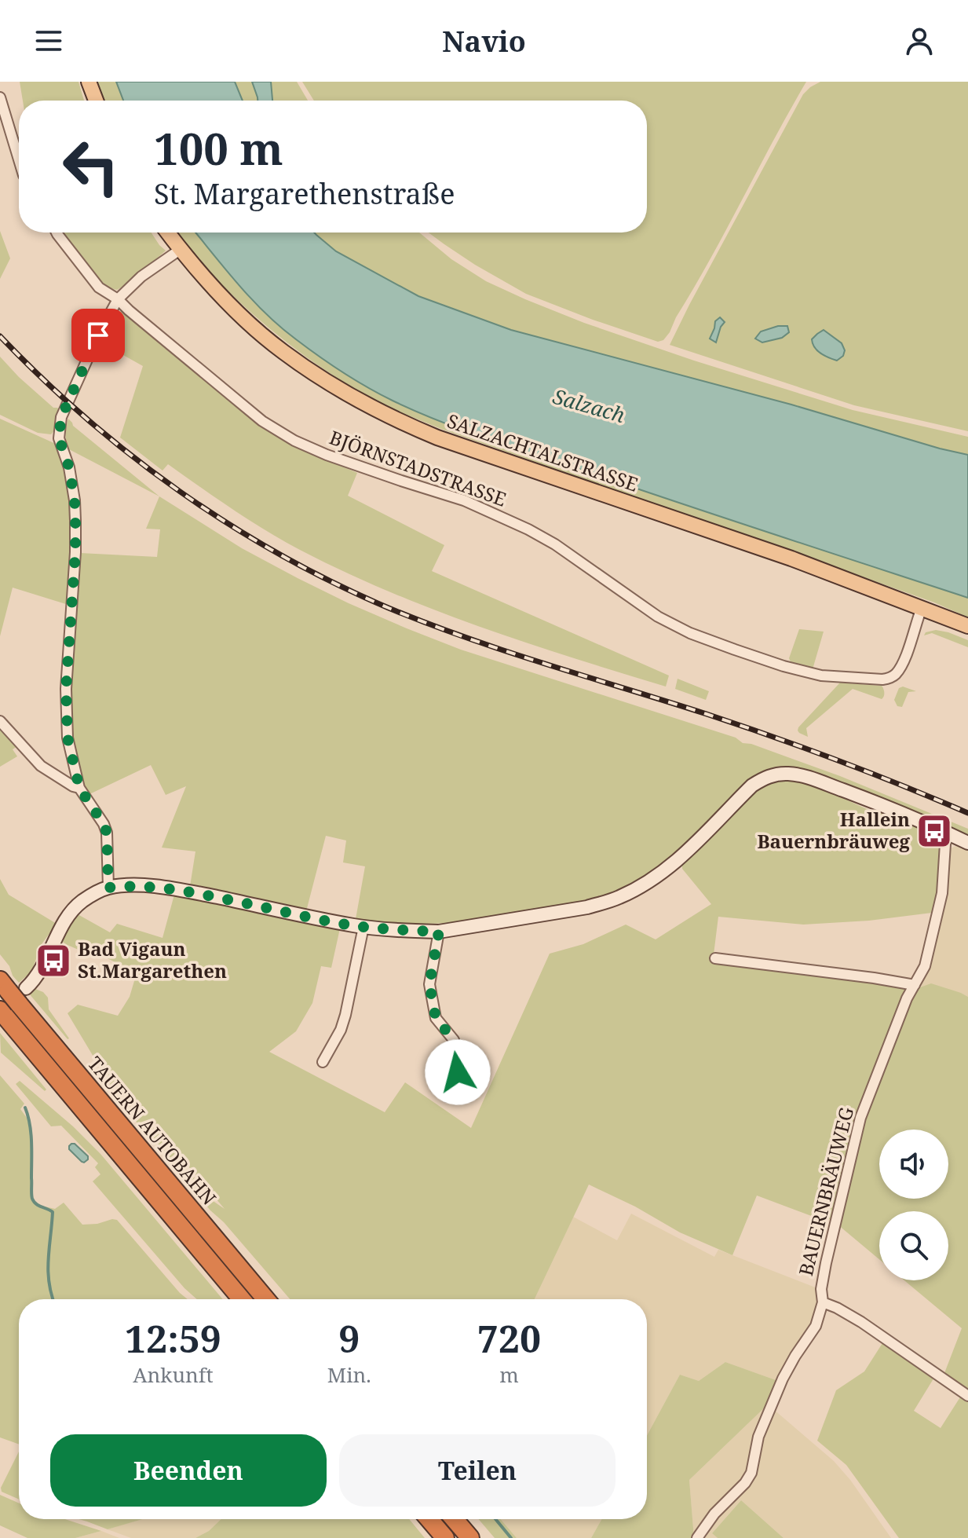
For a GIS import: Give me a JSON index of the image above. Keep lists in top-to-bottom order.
{
  "streets": {
    "highway": ["TAUERN AUTOBAHN"],
    "main road": ["SALZACHTALSTRASSE"],
    "street": ["BJÖRNSTADSTRASSE", "BAUERNBRÄUWEG"]
  },
  "crossings": [
    ["SALZACHTALSTRASSE", "BJÖRNSTADSTRASSE"]
  ],
  "water": ["Salzach"],
  "places": {
    "bus stop": ["Hallein Bauernbräuweg", "Bad Vigaun St.Margarethen"]
  },
  "page": {
    "header": "Navio",
    "turn": ["100 m", "St. Margarethenstraße"],
    "eta": [
      "12:59",
      "Ankunft",
      "9",
      "Min.",
      "720",
      "m"
    ],
    "buttons": ["Beenden", "Teilen"]
  }
}
